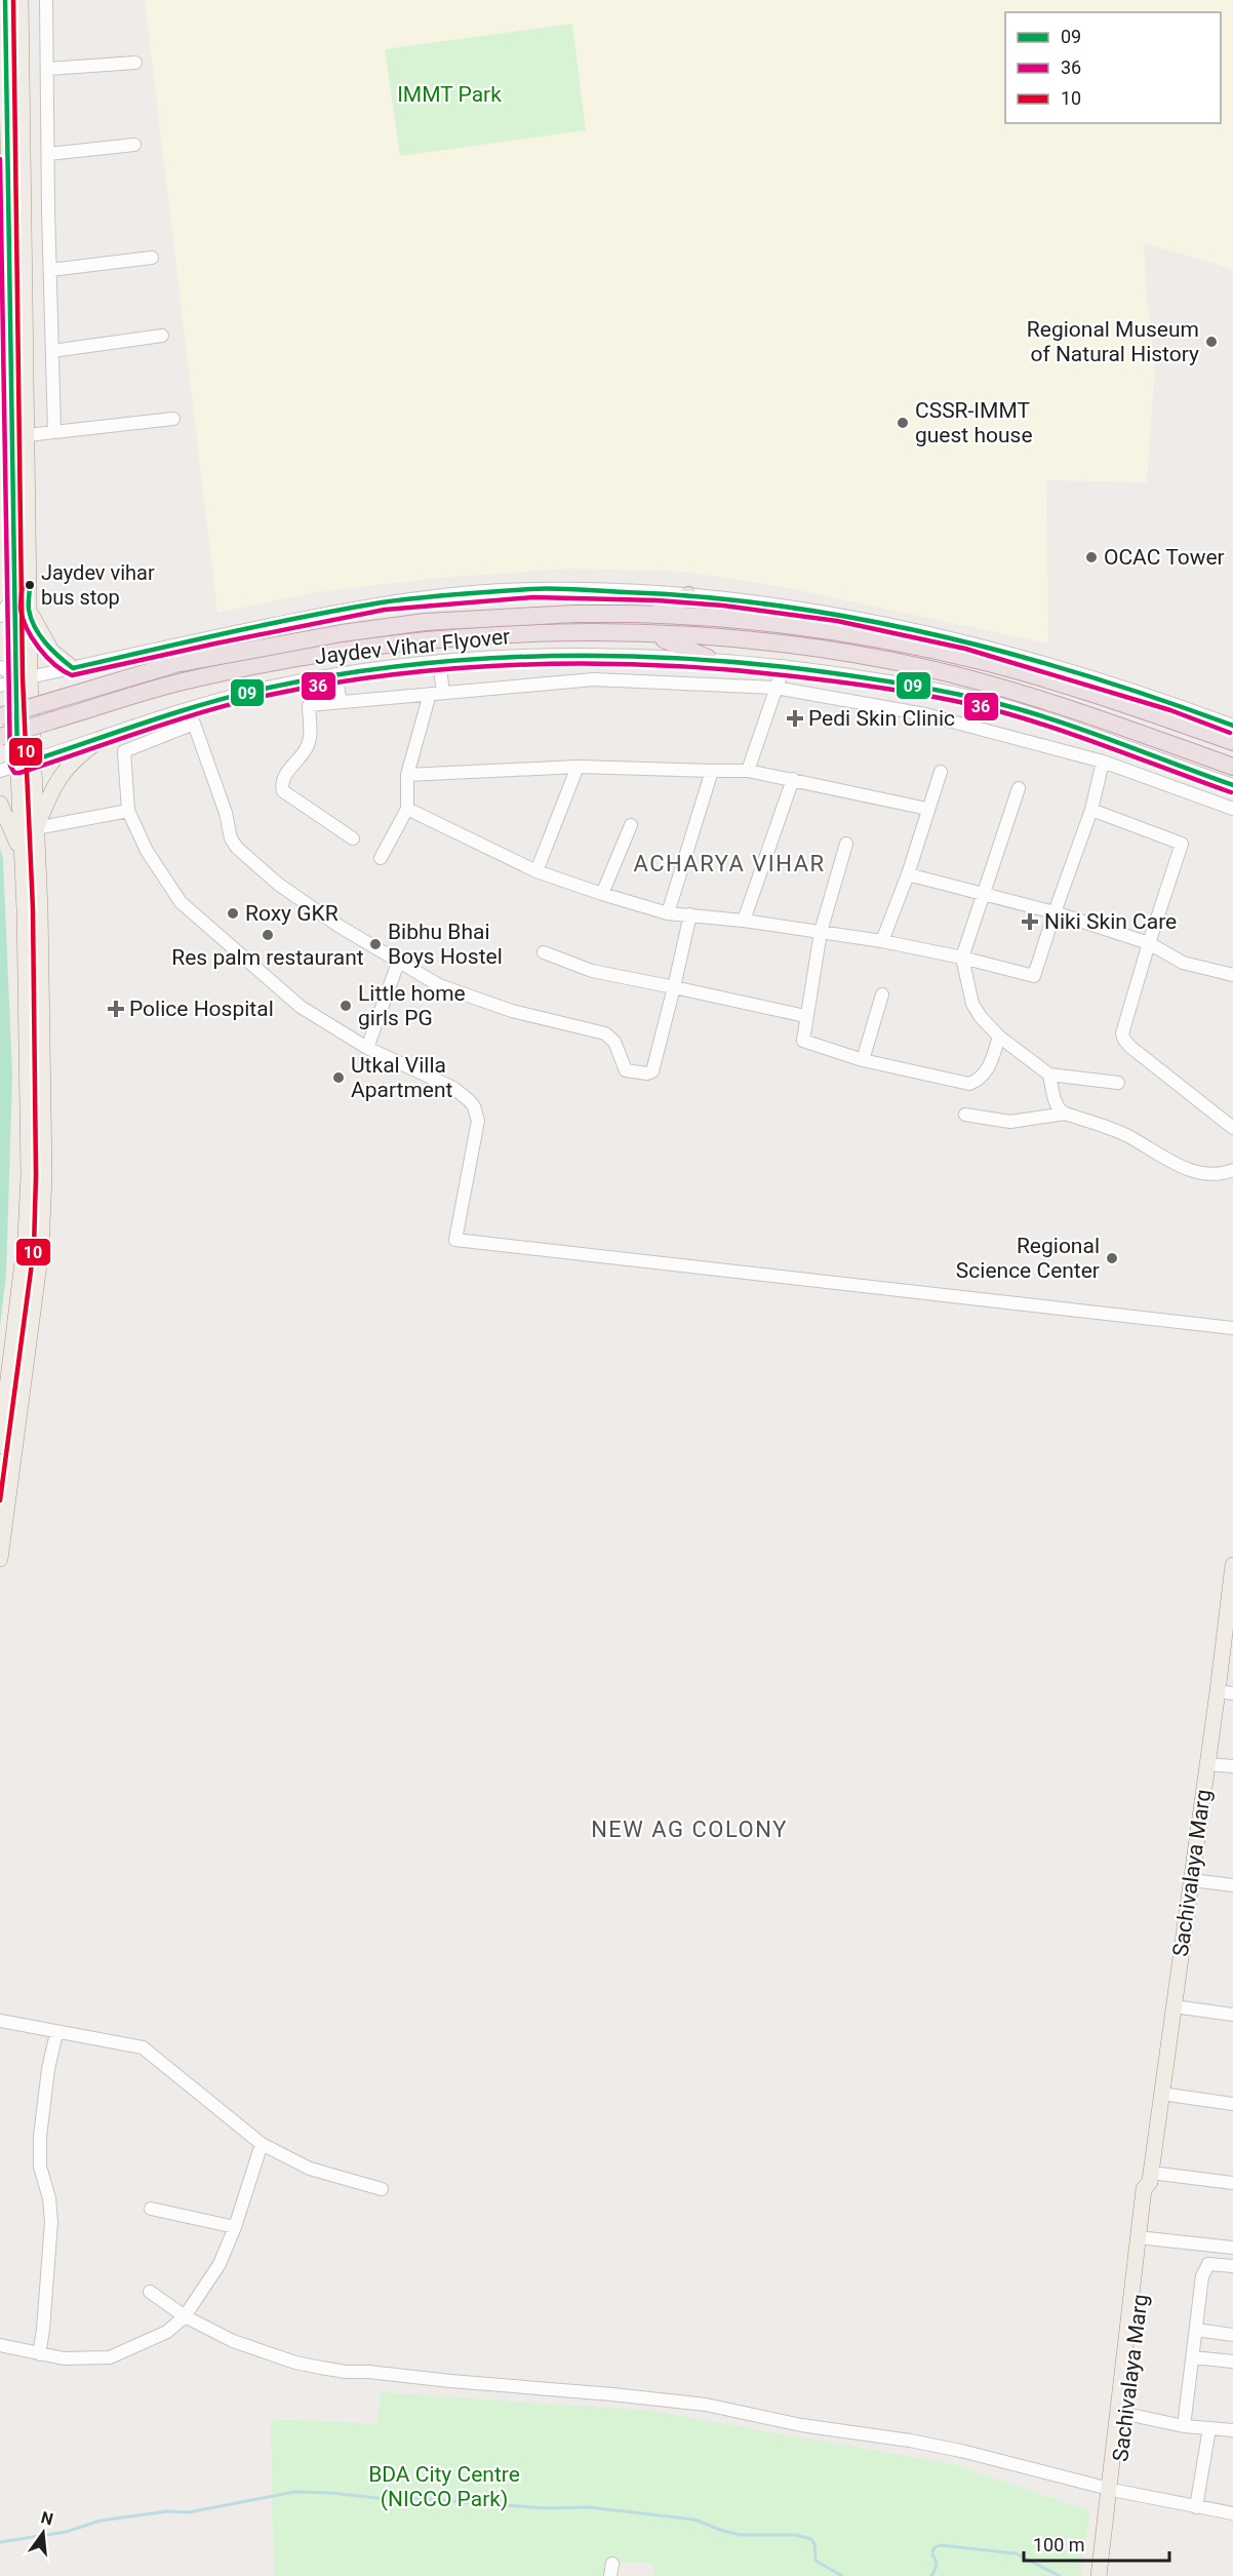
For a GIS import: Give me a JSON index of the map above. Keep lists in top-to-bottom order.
{
  "streets": {
    "highway": ["Jaydev Vihar Flyover"],
    "main road": ["Sachivalaya Marg"]
  },
  "districts": ["ACHARYA VIHAR", "NEW AG COLONY"],
  "parks": ["IMMT Park", "BDA City Centre (NICCO Park)"],
  "places": {
    "other": [
      "Regional Museum of Natural History",
      "CSSR-IMMT guest house",
      "OCAC Tower",
      "Jaydev vihar bus stop",
      "Roxy GKR",
      "Res palm restaurant",
      "Bibhu Bhai Boys Hostel",
      "Little home girls PG",
      "Utkal Villa Apartment",
      "Regional Science Center"
    ],
    "health": ["Pedi Skin Clinic", "Niki Skin Care", "Police Hospital"]
  },
  "lines": ["transit line 09", "transit line 10", "transit line 36"],
  "legend": ["09", "36", "10"],
  "scale_bar": "100 m",
  "north": "top"
}
